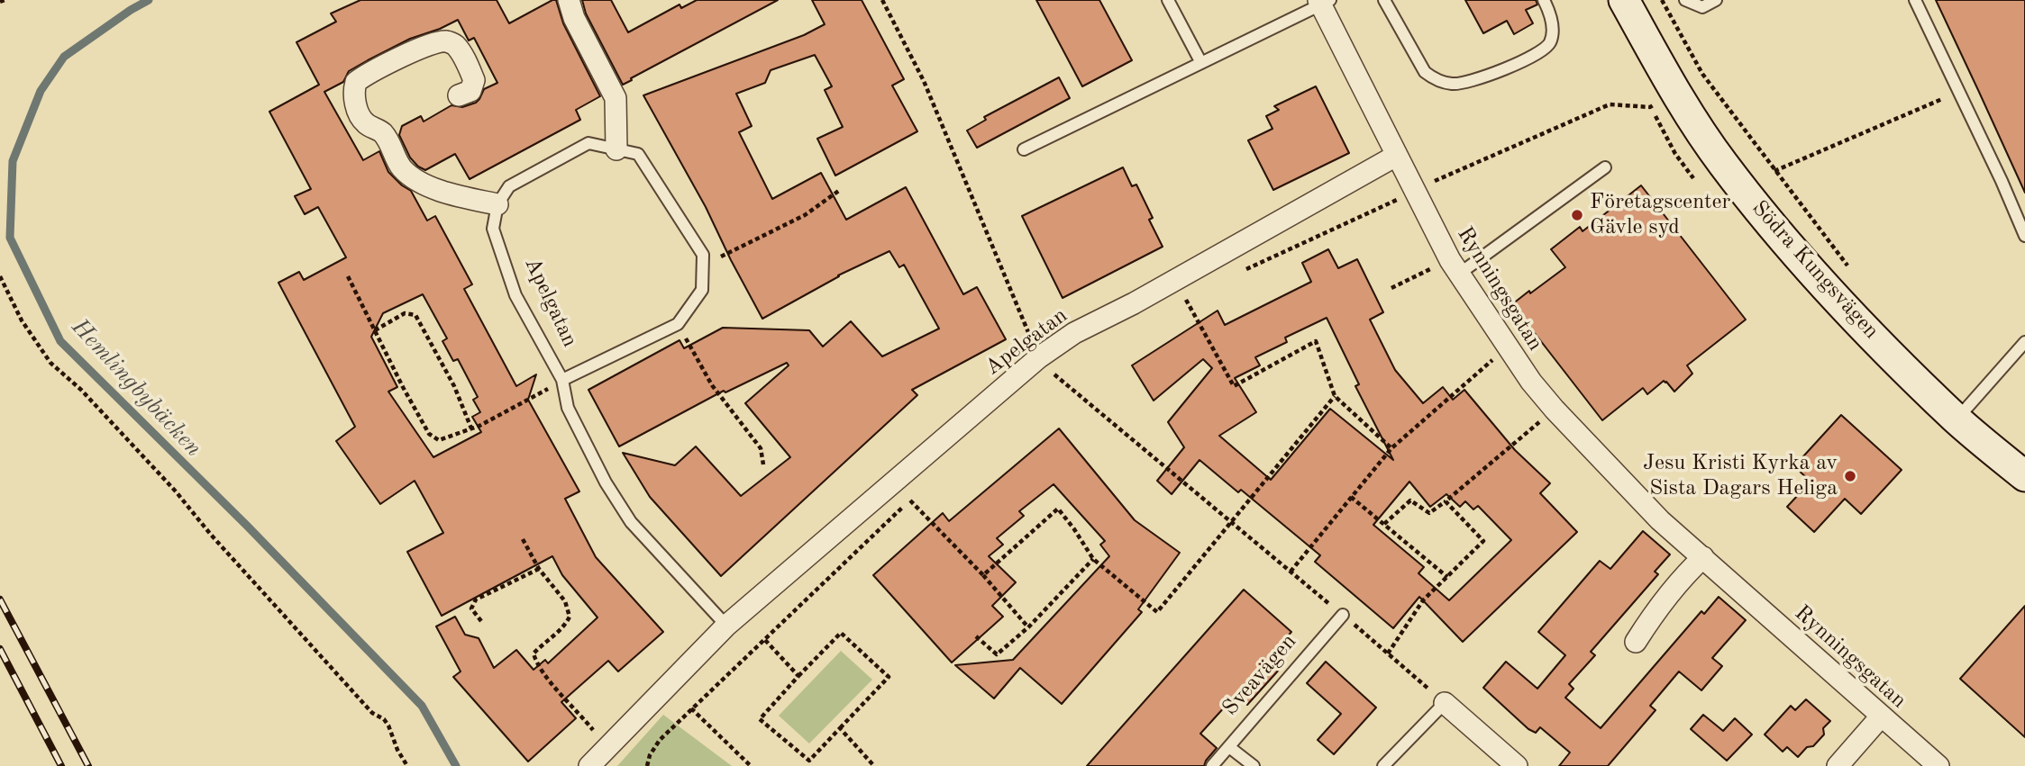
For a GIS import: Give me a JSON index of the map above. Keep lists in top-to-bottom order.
{
  "streets": {
    "main road": ["Södra Kungsvägen"],
    "street": ["Rynningsgatan", "Apelgatan"],
    "lane": ["Sveavägen"]
  },
  "crossings": [
    ["Rynningsgatan", "Apelgatan"]
  ],
  "water": ["Hemlingbybäcken"],
  "places": ["Företagscenter Gävle syd", "Jesu Kristi Kyrka av Sista Dagars Heliga"]
}
